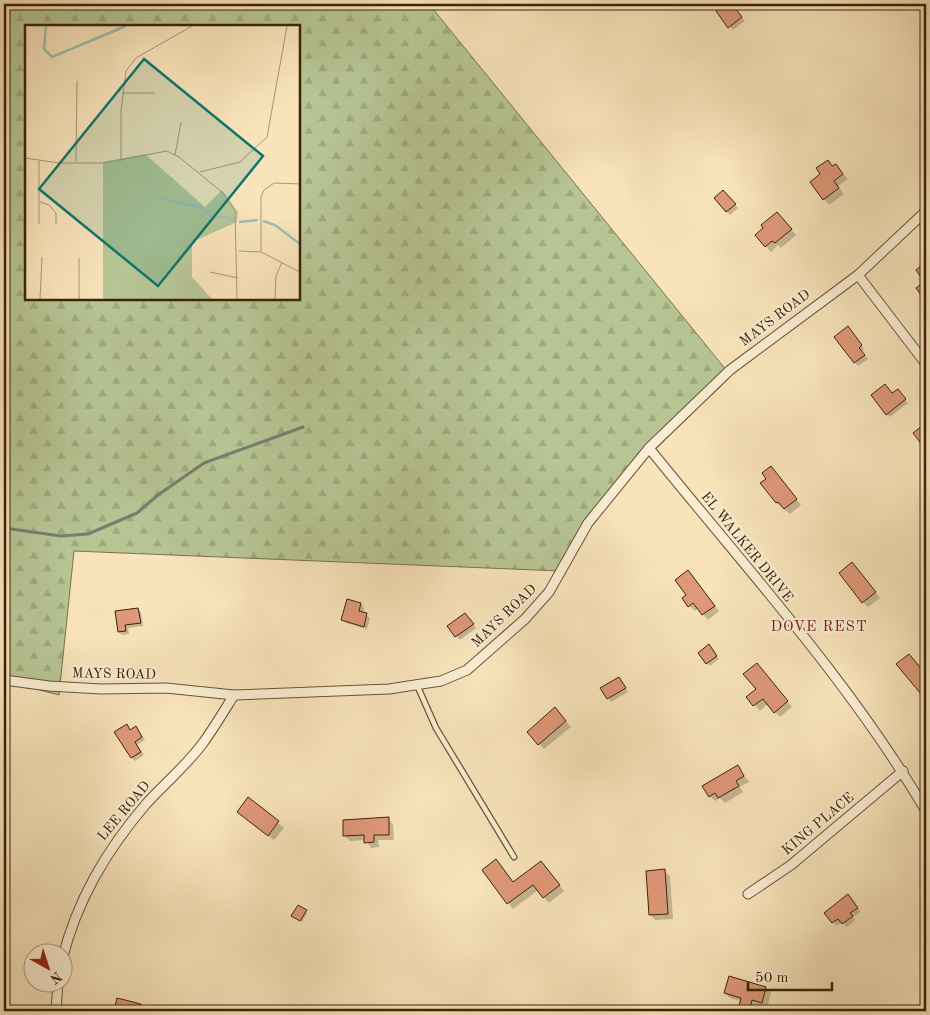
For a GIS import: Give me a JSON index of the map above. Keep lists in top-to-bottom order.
{
  "streets": {
    "street": [
      "MAYS ROAD",
      "EL WALKER DRIVE",
      "LEE ROAD",
      "KING PLACE"
    ]
  },
  "crossings": [
    ["MAYS ROAD", "EL WALKER DRIVE"],
    ["MAYS ROAD", "LEE ROAD"],
    ["EL WALKER DRIVE", "KING PLACE"]
  ],
  "districts": ["DOVE REST"],
  "scale_bar": "50 m",
  "north": "bottom right"
}
